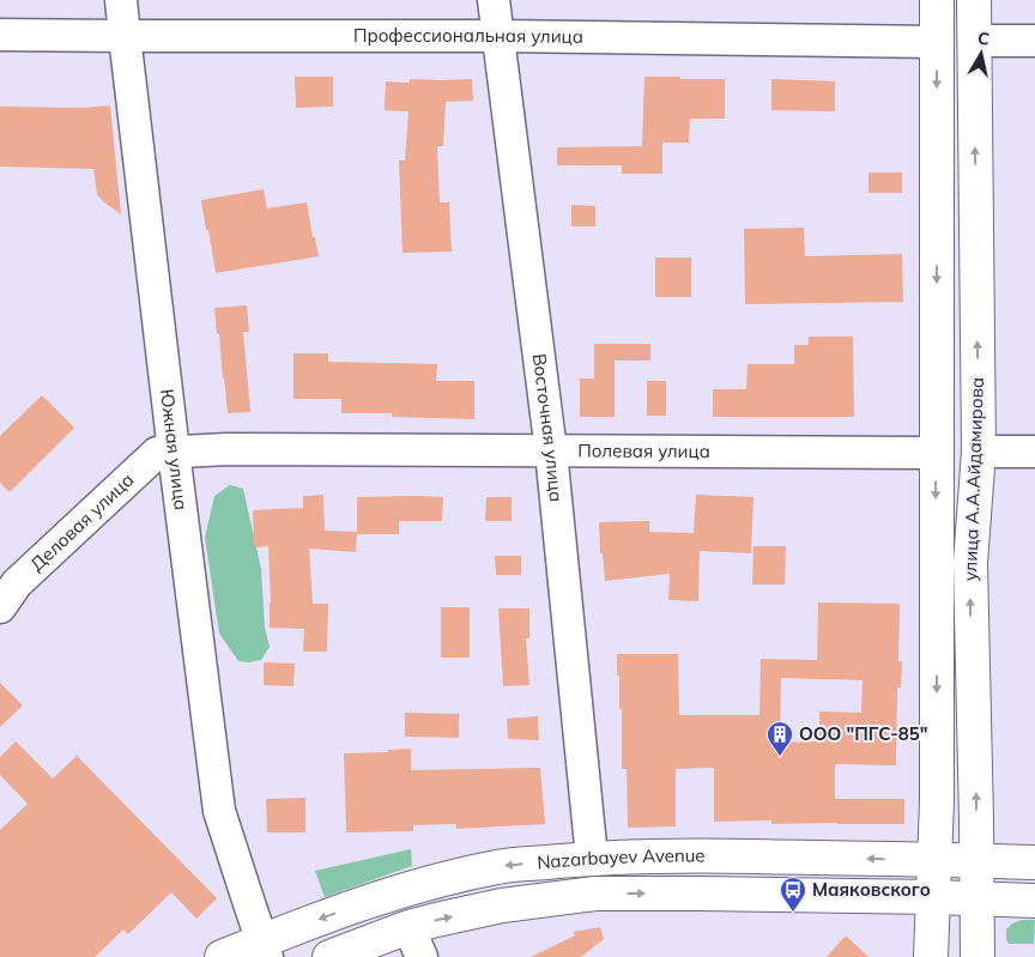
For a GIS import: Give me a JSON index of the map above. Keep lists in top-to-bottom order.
{
  "streets": {
    "main road": ["улица А.А.Айдамирова", "Nazarbayev Avenue"],
    "street": [
      "Профессиональная улица",
      "Восточная улица",
      "Южная улица",
      "Полевая улица",
      "Деловая улица"
    ]
  },
  "crossings": [
    ["Профессиональная улица", "Восточная улица"],
    ["Профессиональная улица", "Южная улица"],
    ["Профессиональная улица", "улица А.А.Айдамирова"],
    ["Восточная улица", "Полевая улица"],
    ["Восточная улица", "Nazarbayev Avenue"],
    ["Южная улица", "Полевая улица"],
    ["Южная улица", "Деловая улица"],
    ["Южная улица", "Nazarbayev Avenue"],
    ["Полевая улица", "улица А.А.Айдамирова"],
    ["Полевая улица", "Деловая улица"],
    ["улица А.А.Айдамирова", "Nazarbayev Avenue"]
  ],
  "places": {
    "building": ["ООО \"ПГС-85\""],
    "bus stop": ["Маяковского"]
  },
  "north": "top"
}
